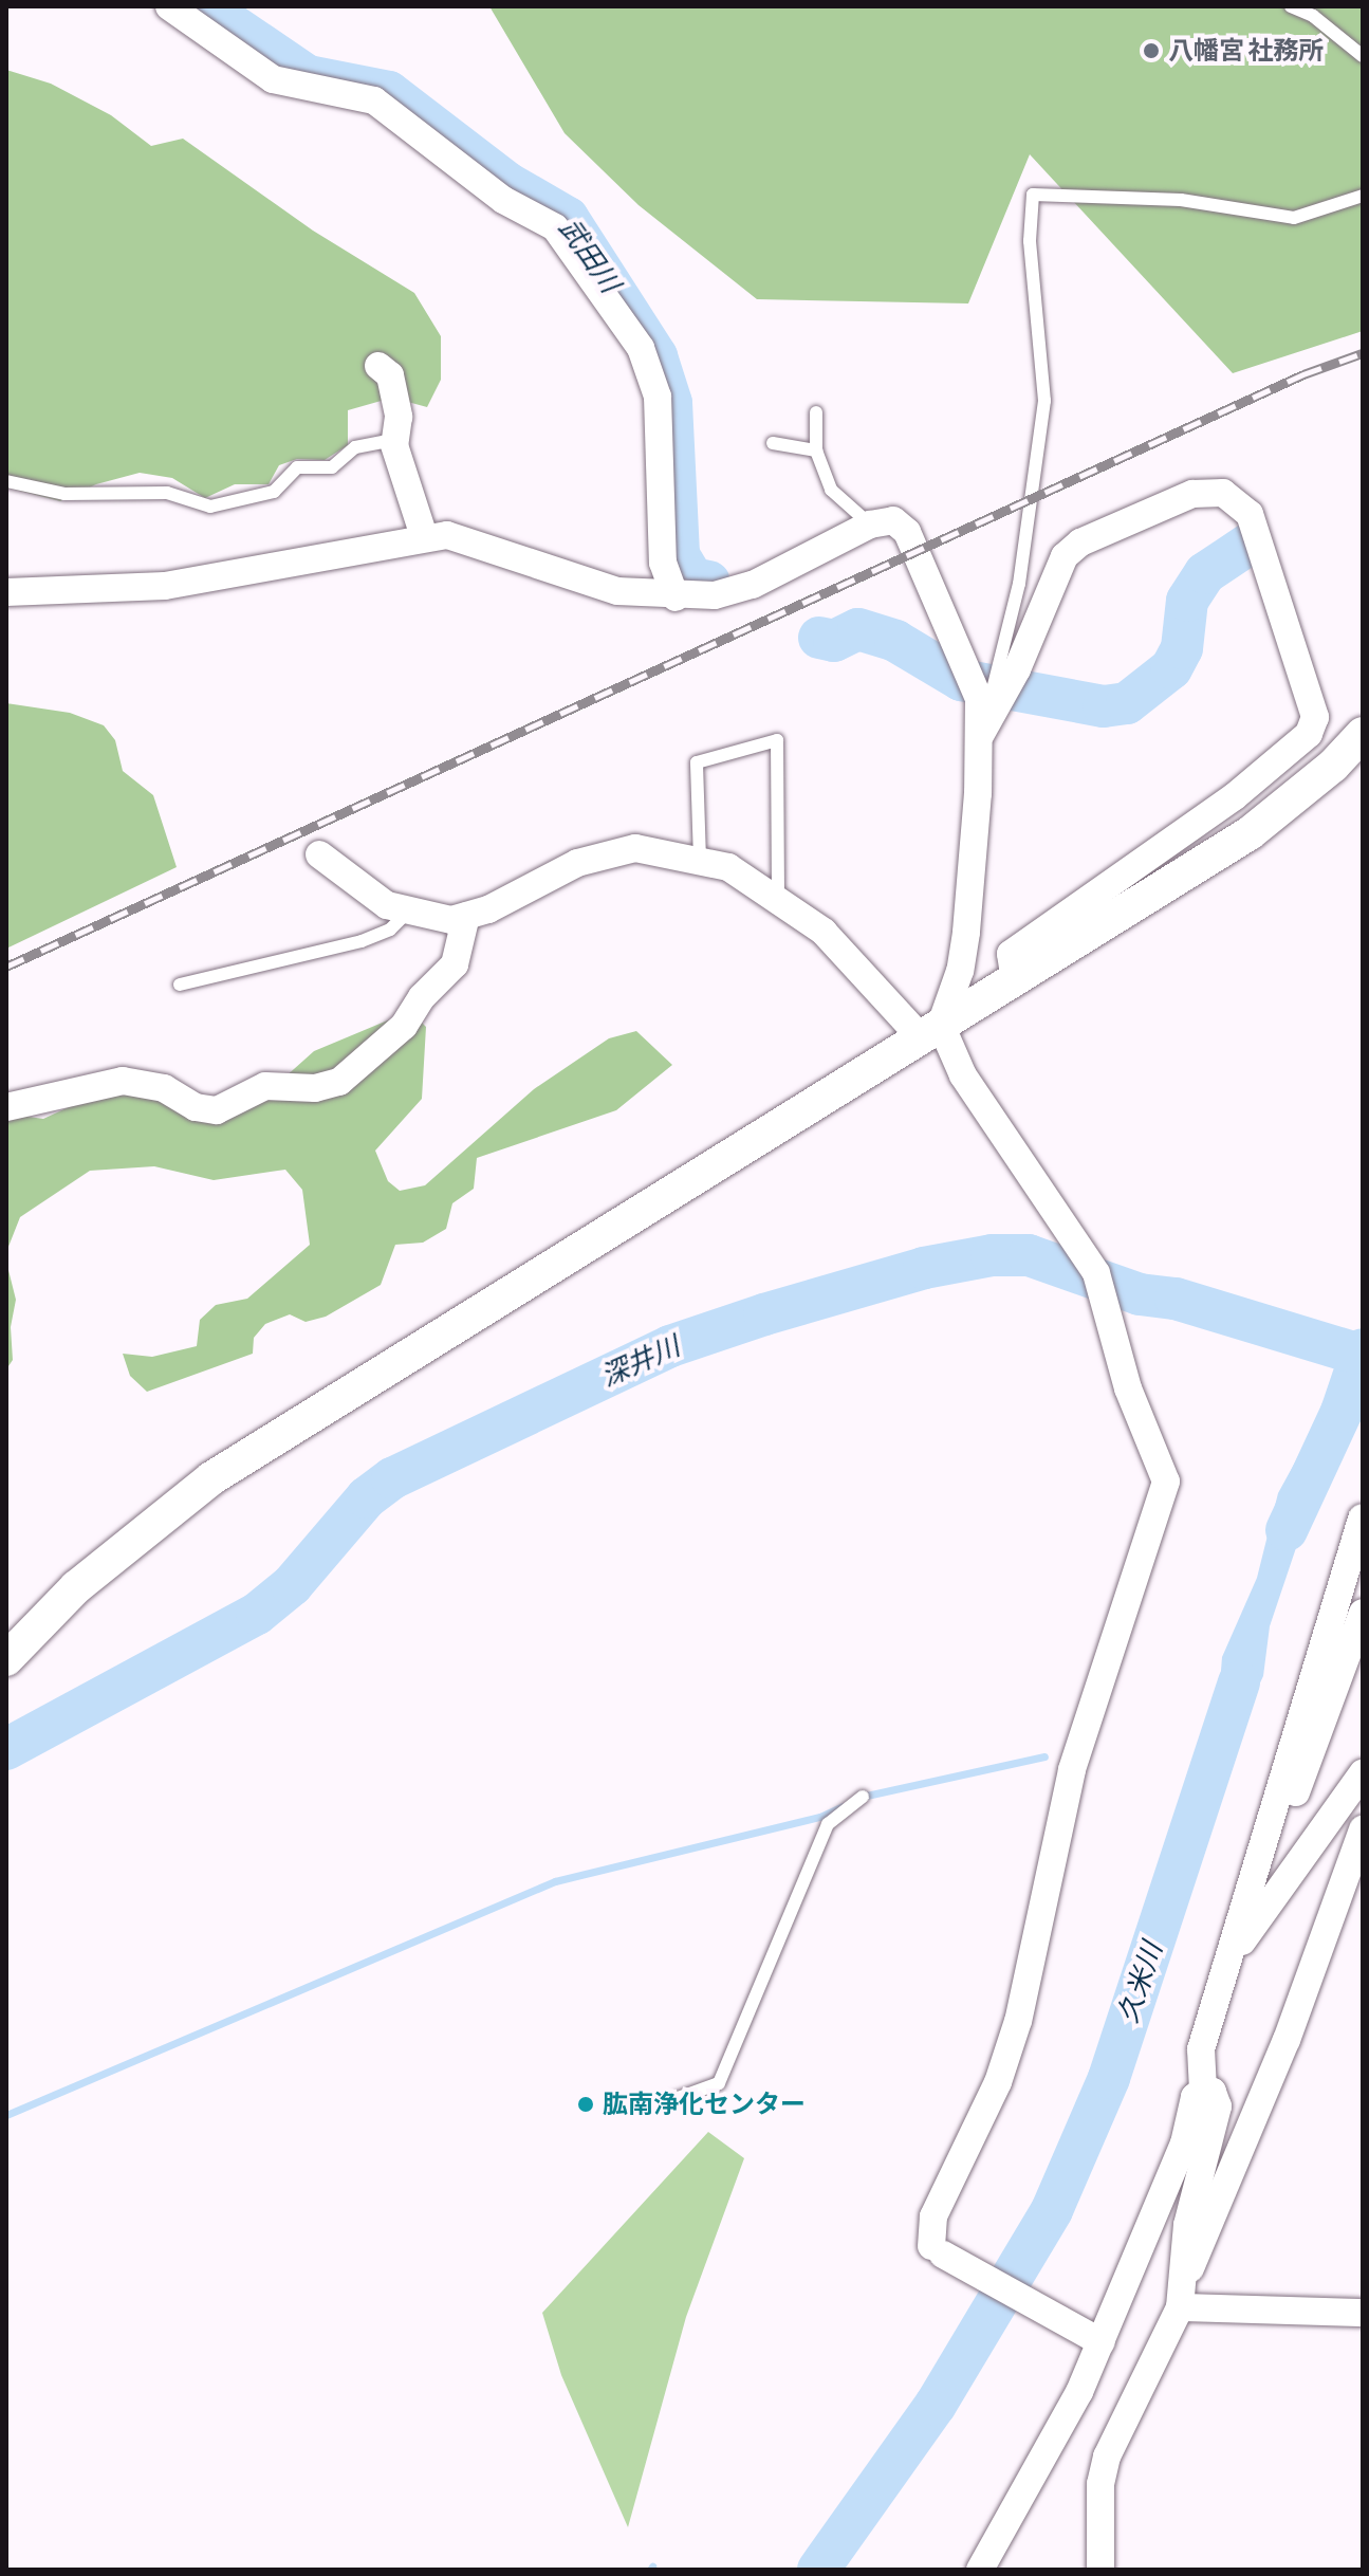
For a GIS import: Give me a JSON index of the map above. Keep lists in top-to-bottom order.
{
  "water": ["武田川", "深井川", "久米川"],
  "places": ["八幡宮 社務所", "肱南浄化センター"]
}
